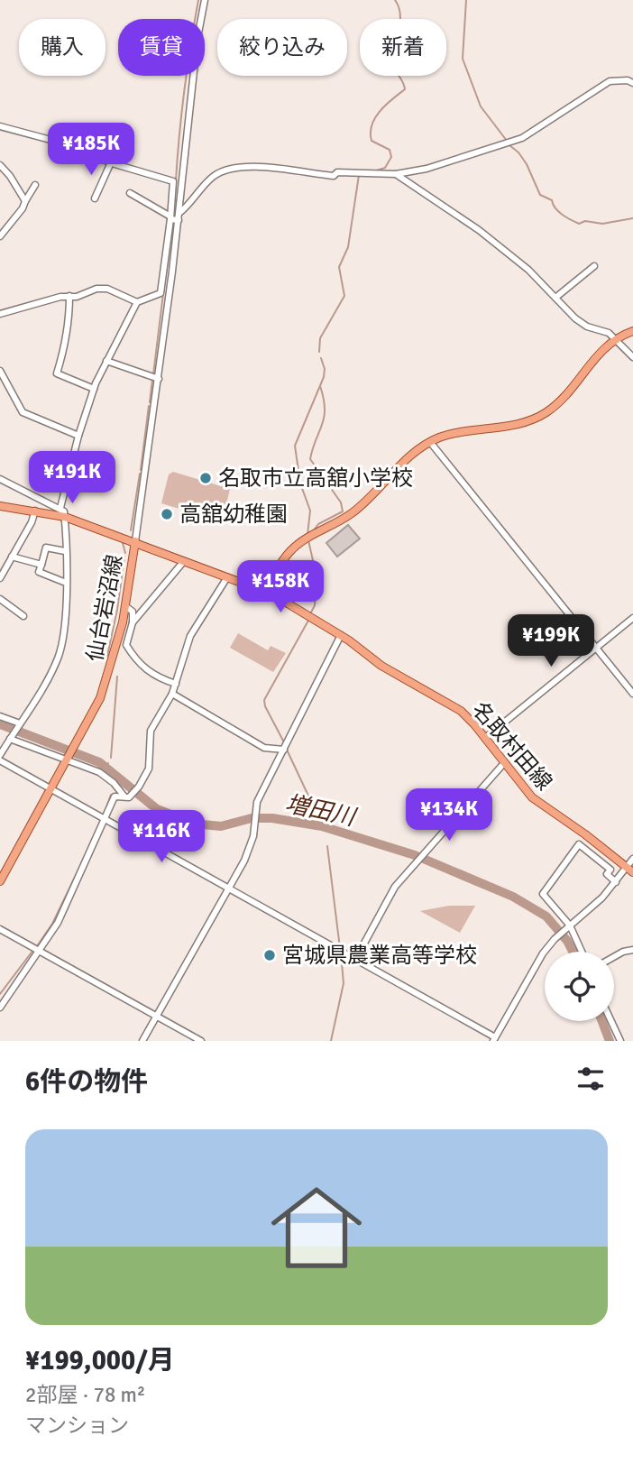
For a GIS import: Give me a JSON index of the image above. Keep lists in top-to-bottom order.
{
  "streets": {
    "main road": ["仙台岩沼線", "名取村田線"]
  },
  "crossings": [
    ["仙台岩沼線", "名取村田線"]
  ],
  "water": ["増田川"],
  "places": ["名取市立高舘小学校", "高舘幼稚園", "宮城県農業高等学校"],
  "page": {
    "chip": [
      "購入",
      "賃貸",
      "絞り込み",
      "新着"
    ],
    "price": [
      "¥185K",
      "¥191K",
      "¥158K",
      "¥199K",
      "¥134K",
      "¥116K"
    ],
    "heading": "6件の物件",
    "list": [
      {
        "name": "¥199,000/月",
        "note": "2部屋 · 78 m² · マンション"
      }
    ]
  }
}
